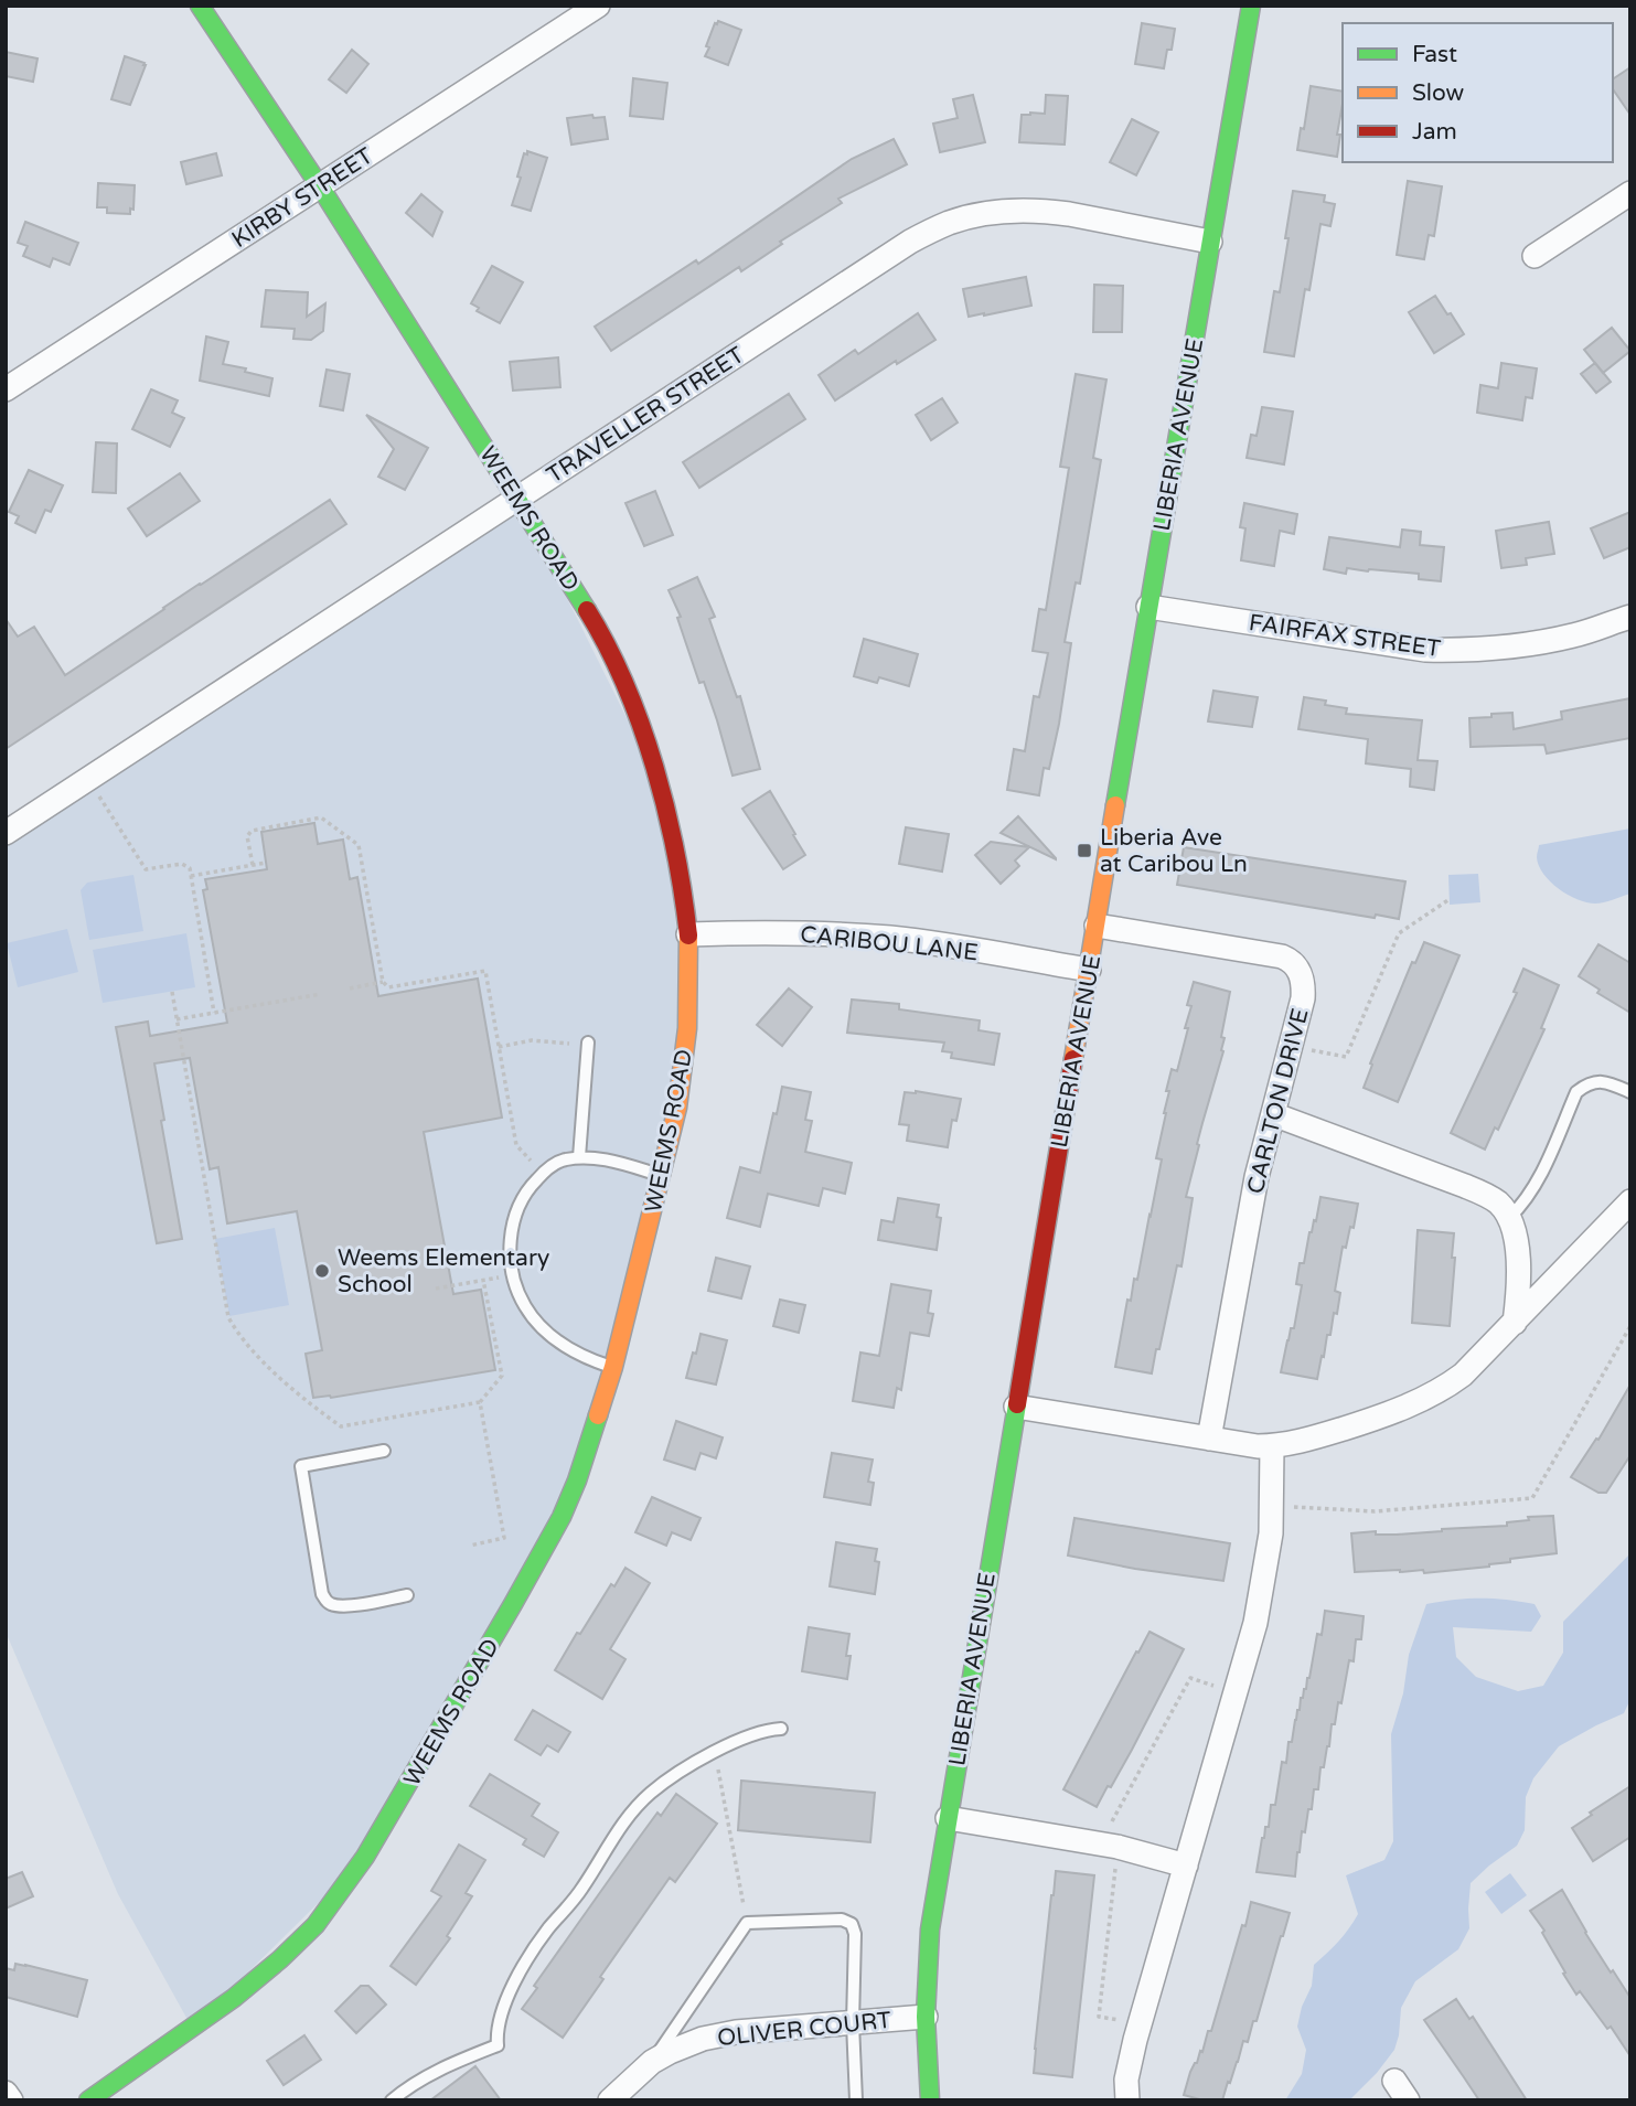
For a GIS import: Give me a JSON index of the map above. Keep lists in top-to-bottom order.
{
  "streets": {
    "street": [
      "KIRBY STREET",
      "TRAVELLER STREET",
      "LIBERIA AVENUE",
      "WEEMS ROAD",
      "FAIRFAX STREET",
      "CARIBOU LANE",
      "CARLTON DRIVE",
      "OLIVER COURT"
    ]
  },
  "crossings": [
    ["KIRBY STREET", "WEEMS ROAD"],
    ["TRAVELLER STREET", "LIBERIA AVENUE"],
    ["TRAVELLER STREET", "WEEMS ROAD"],
    ["LIBERIA AVENUE", "FAIRFAX STREET"],
    ["LIBERIA AVENUE", "CARIBOU LANE"],
    ["LIBERIA AVENUE", "CARLTON DRIVE"],
    ["LIBERIA AVENUE", "OLIVER COURT"],
    ["WEEMS ROAD", "CARIBOU LANE"]
  ],
  "places": {
    "transit": ["Liberia Ave at Caribou Ln"],
    "other": ["Weems Elementary School"]
  },
  "legend": ["Fast", "Slow", "Jam"]
}
